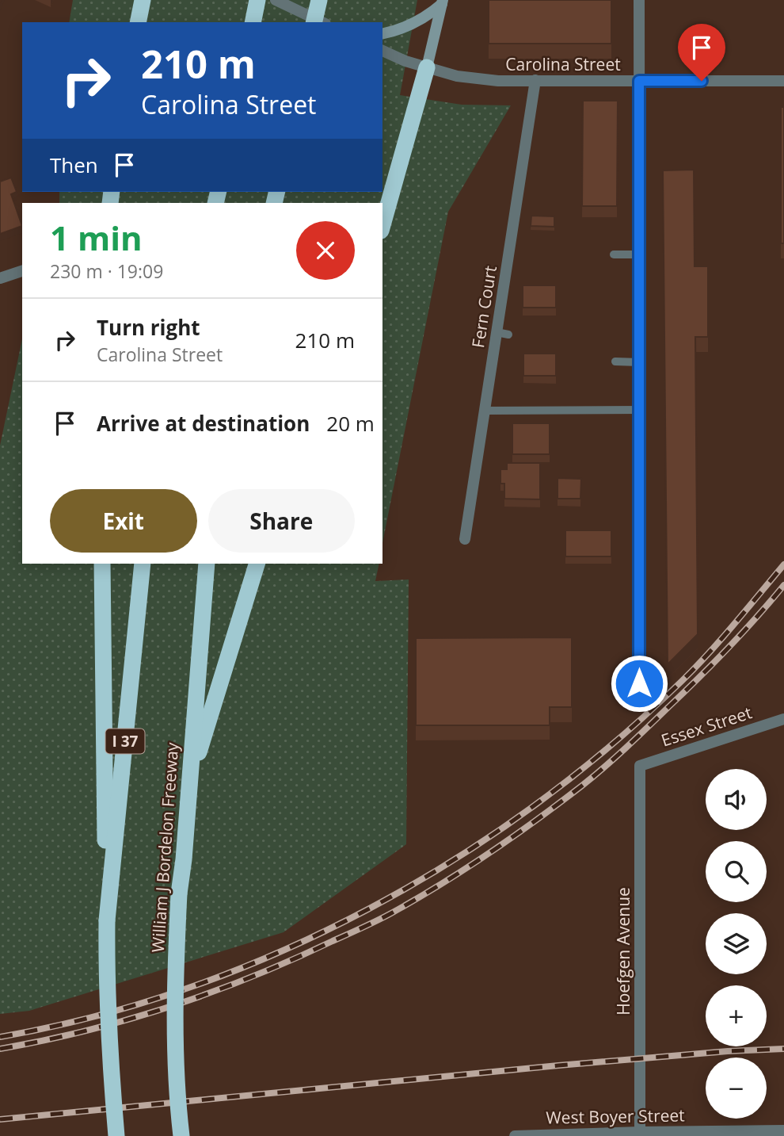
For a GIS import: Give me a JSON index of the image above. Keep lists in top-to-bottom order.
{
  "streets": {
    "highway": ["I 37", "William J Bordelon Freeway"],
    "street": [
      "Carolina Street",
      "Fern Court",
      "Essex Street",
      "Hoefgen Avenue",
      "West Boyer Street"
    ]
  },
  "crossings": [
    ["Carolina Street", "Fern Court"],
    ["Essex Street", "Hoefgen Avenue"],
    ["Hoefgen Avenue", "West Boyer Street"]
  ],
  "page": {
    "turn": ["210 m", "Carolina Street"],
    "then": "Then",
    "heading": ["1 min", "230 m · 19:09"],
    "list": [
      {
        "name": "Turn right",
        "note": "Carolina Street",
        "value": "210 m"
      },
      {
        "name": "Arrive at destination",
        "value": "20 m"
      }
    ],
    "buttons": ["Exit", "Share"],
    "map_buttons": ["+", "−"]
  }
}
